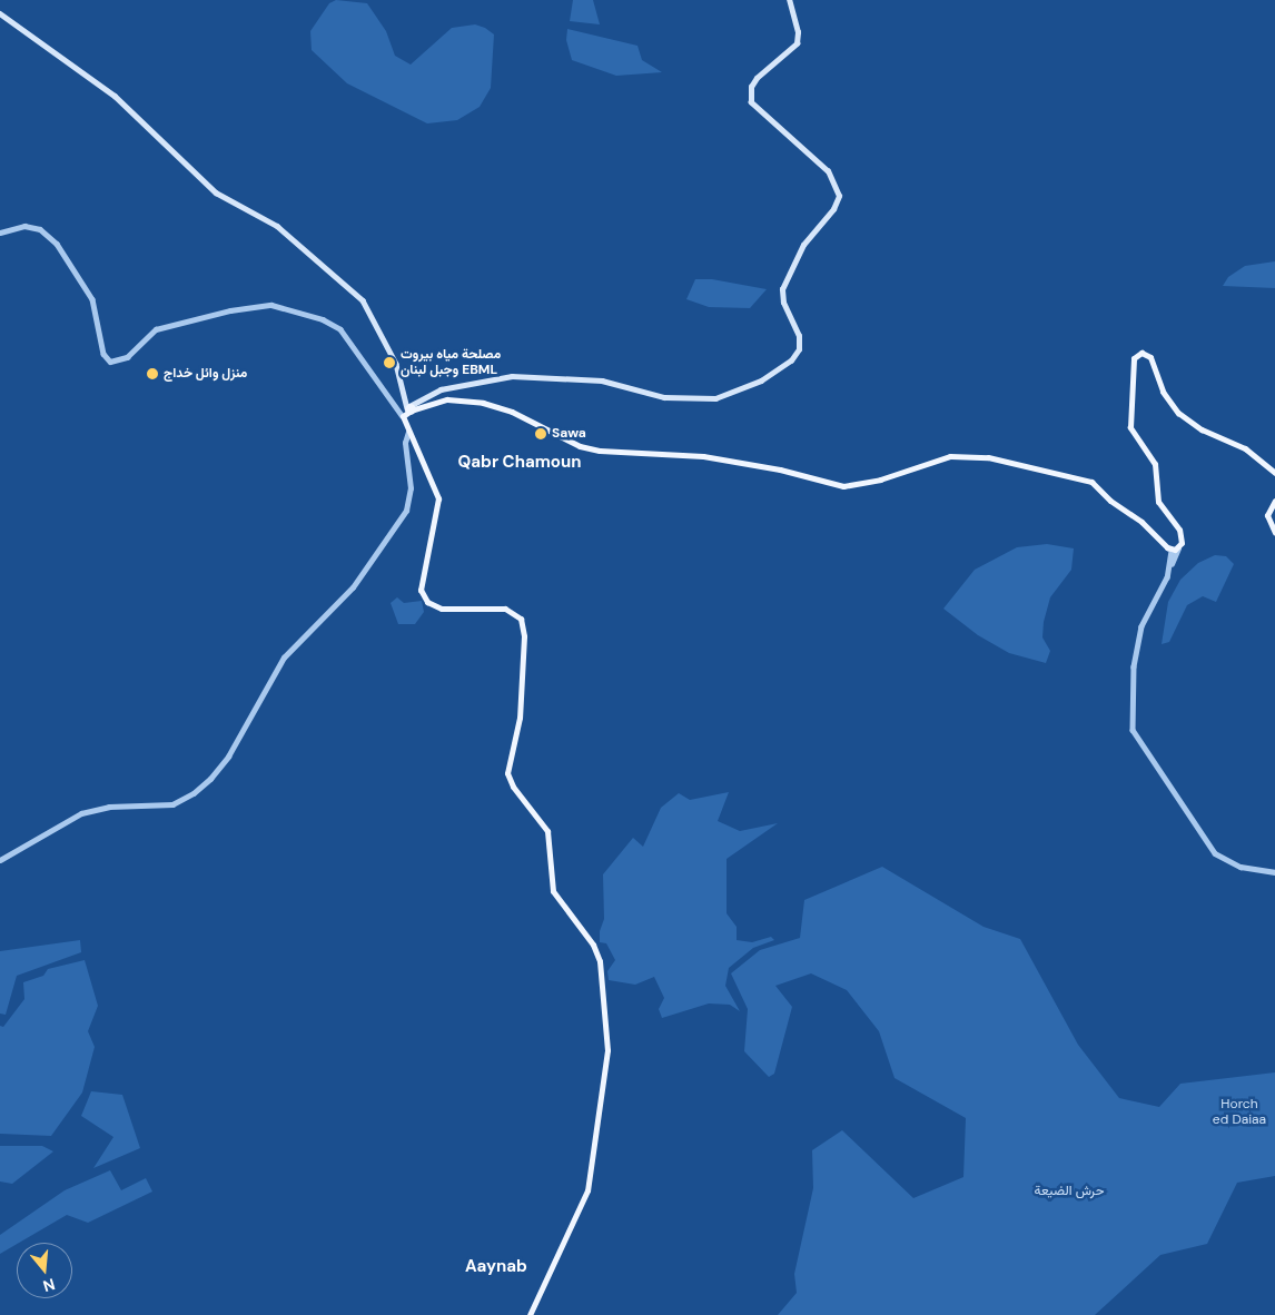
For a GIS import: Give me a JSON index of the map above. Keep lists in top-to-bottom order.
{
  "districts": ["Qabr Chamoun", "Aaynab"],
  "parks": ["Horch ed Daiaa", "حرش الضيعة"],
  "places": ["مصلحة مياه بيروت وجبل لبنان EBML", "منزل وائل خداج", "Sawa"],
  "north": "bottom"
}
